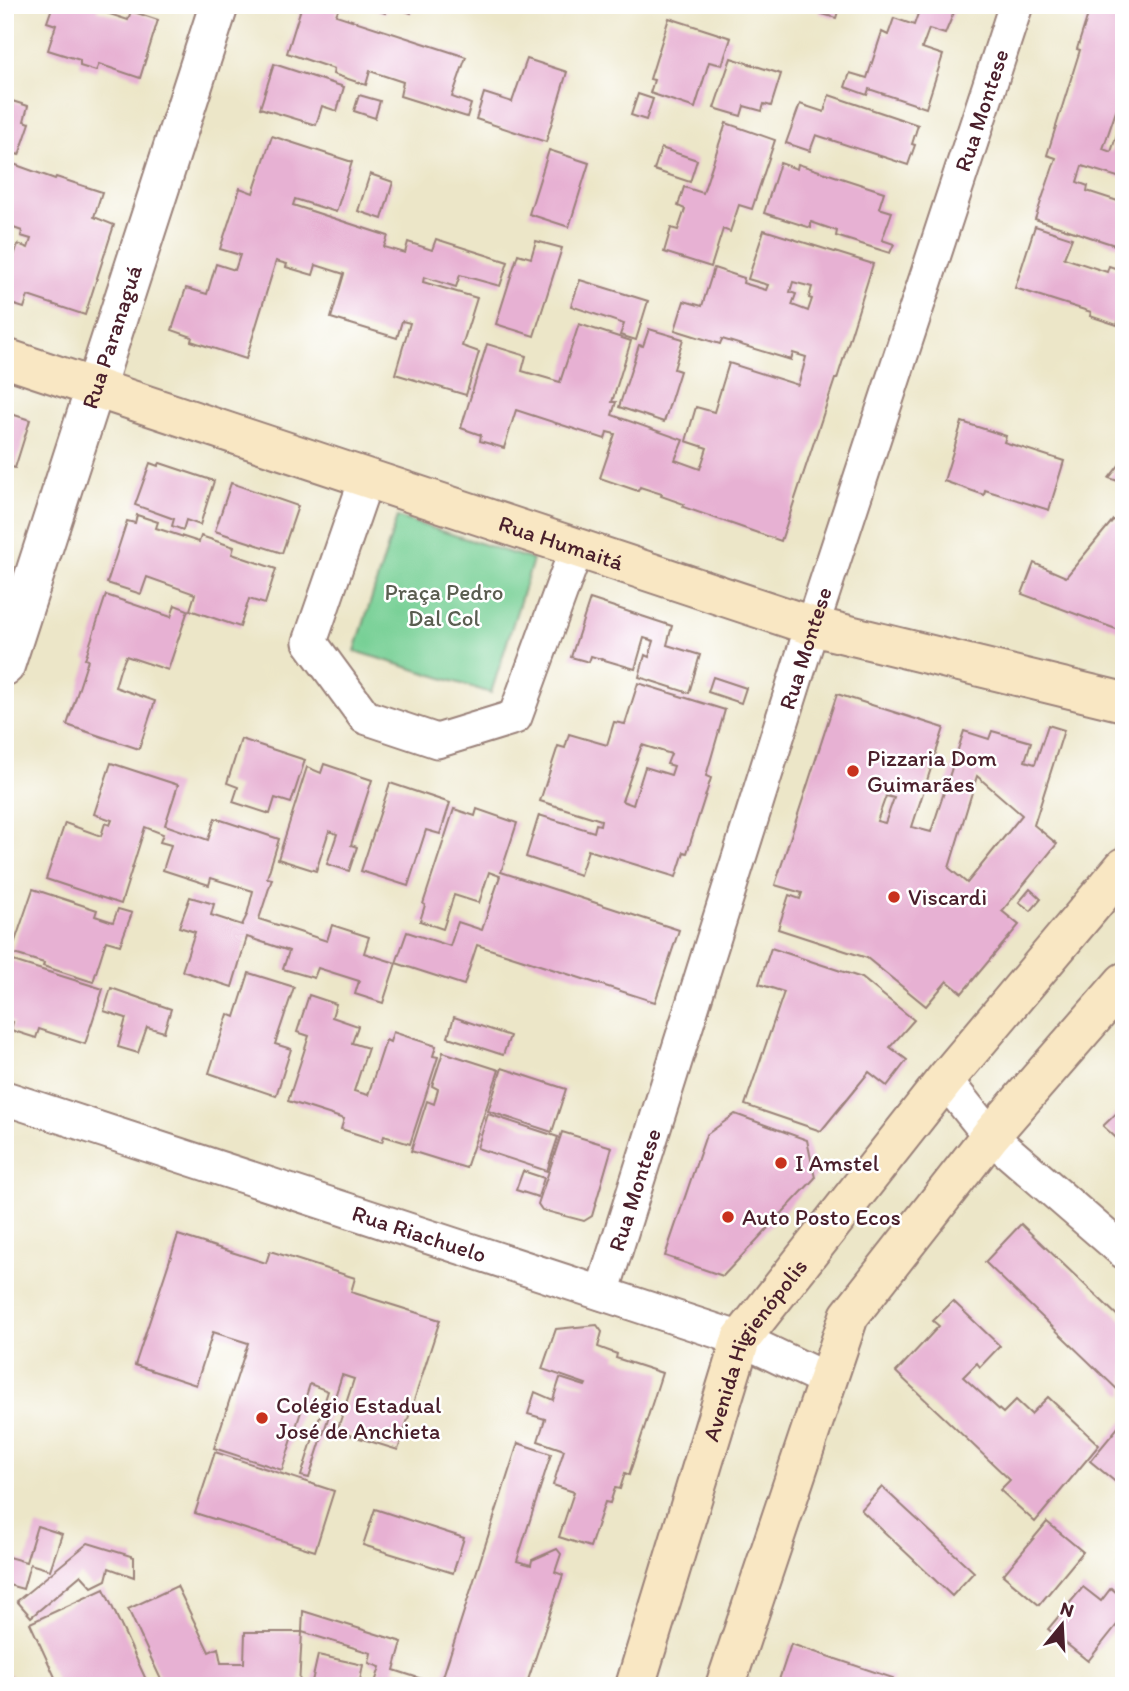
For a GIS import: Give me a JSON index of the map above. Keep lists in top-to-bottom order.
{
  "streets": {
    "main road": ["Rua Humaitá", "Avenida Higienópolis"],
    "street": ["Rua Montese", "Rua Paranaguá", "Rua Riachuelo"]
  },
  "crossings": [
    ["Rua Montese", "Rua Humaitá"],
    ["Rua Montese", "Rua Riachuelo"],
    ["Rua Paranaguá", "Rua Humaitá"],
    ["Rua Riachuelo", "Avenida Higienópolis"]
  ],
  "parks": ["Praça Pedro Dal Col"],
  "places": [
    "Pizzaria Dom Guimarães",
    "Viscardi",
    "I Amstel",
    "Auto Posto Ecos",
    "Colégio Estadual José de Anchieta"
  ],
  "north": "top"
}
